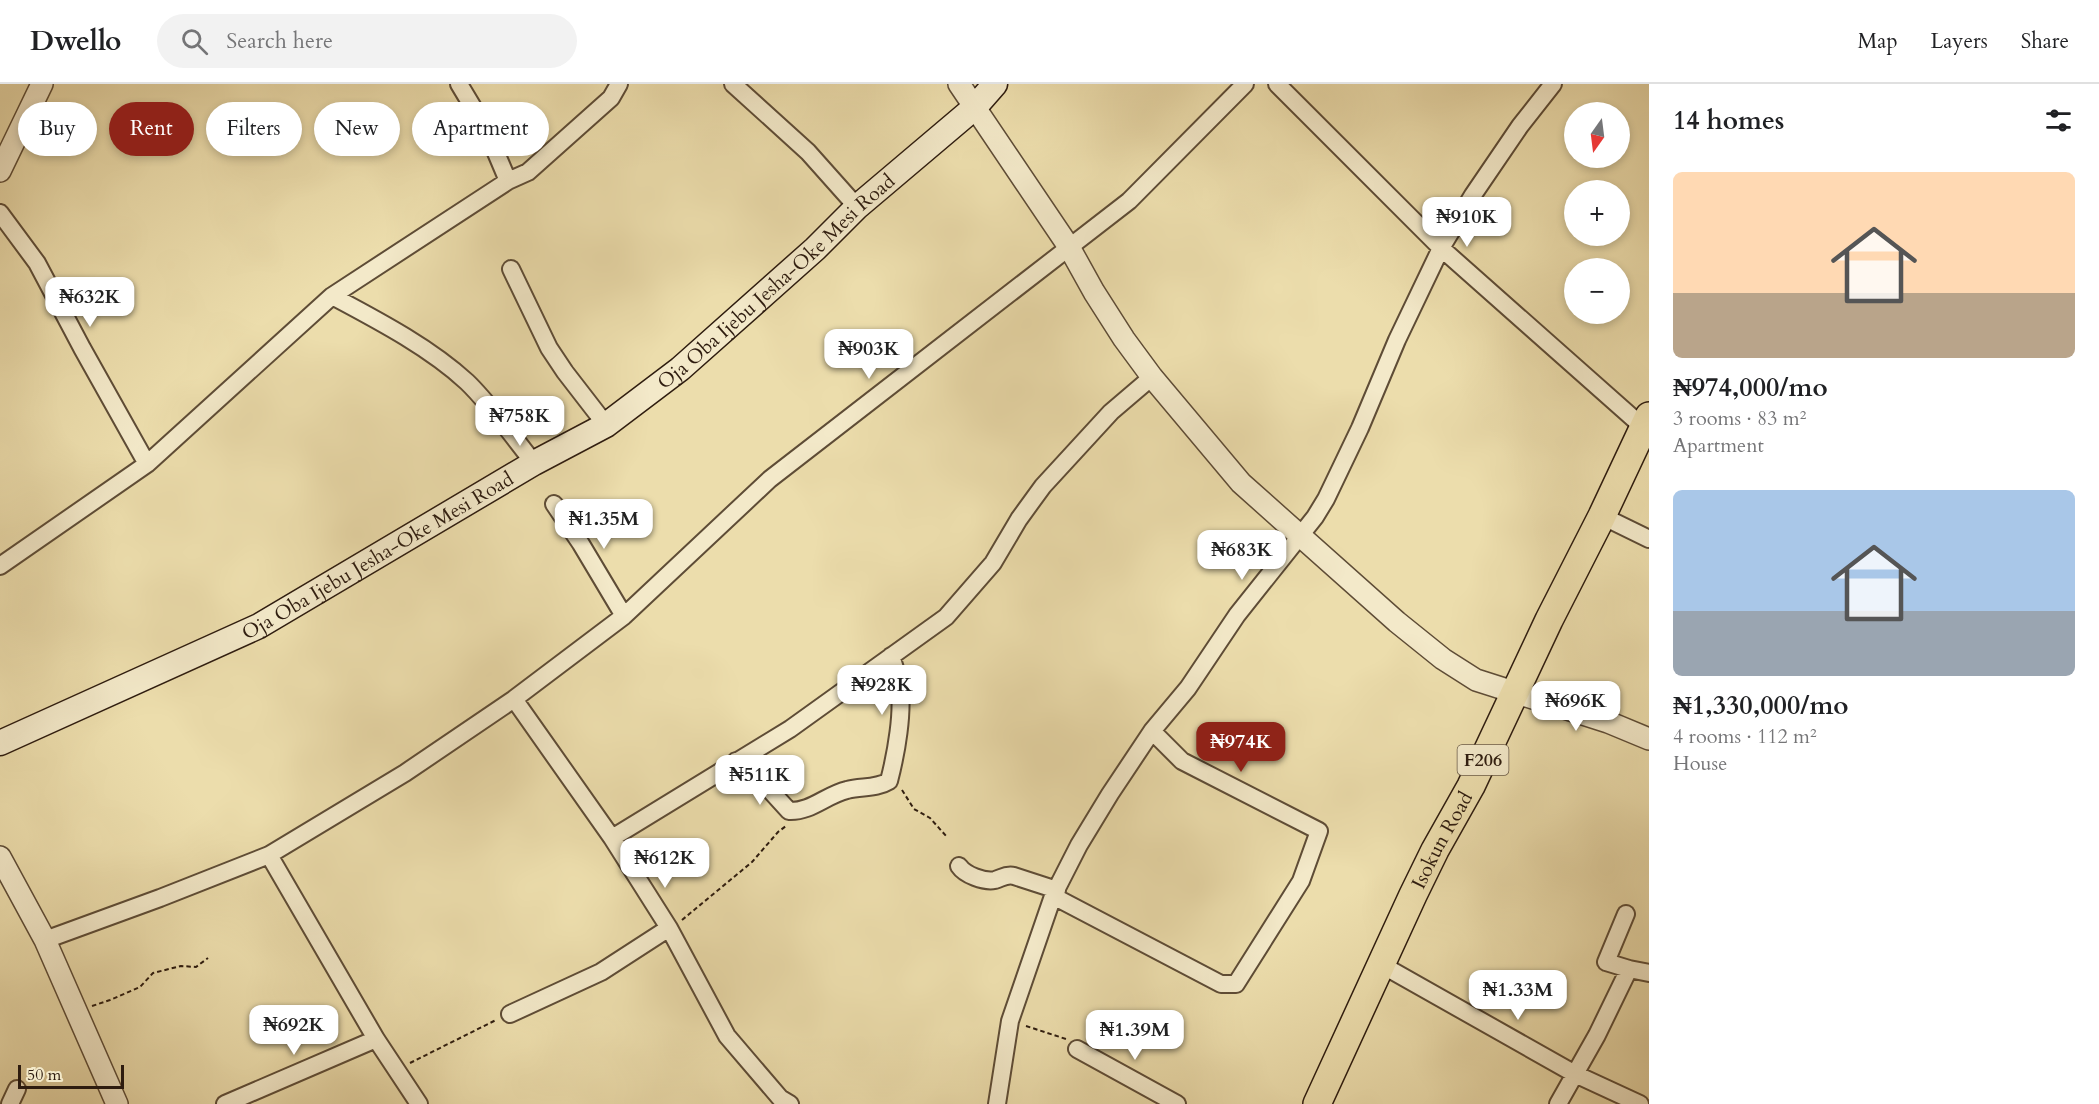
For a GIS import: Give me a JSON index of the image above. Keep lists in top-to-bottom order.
{
  "streets": {
    "main road": ["Oja Oba Ijebu Jesha-Oke Mesi Road", "F206", "Isokun Road"]
  },
  "scale_bar": "50 m",
  "north": "bottom",
  "page": {
    "header": "Dwello",
    "search": "Search here",
    "nav": ["Map", "Layers", "Share"],
    "heading": "14 homes",
    "map_buttons": ["+", "−"],
    "chip": [
      "Buy",
      "Rent",
      "Filters",
      "New",
      "Apartment"
    ],
    "list": [
      {
        "name": "₦974,000/mo",
        "note": "3 rooms · 83 m² · Apartment"
      },
      {
        "name": "₦1,330,000/mo",
        "note": "4 rooms · 112 m² · House"
      }
    ],
    "price": [
      "₦910K",
      "₦632K",
      "₦903K",
      "₦758K",
      "₦1.35M",
      "₦683K",
      "₦928K",
      "₦696K",
      "₦974K",
      "₦511K",
      "₦612K",
      "₦1.33M",
      "₦692K",
      "₦1.39M"
    ],
    "scale": "50 m"
  }
}
